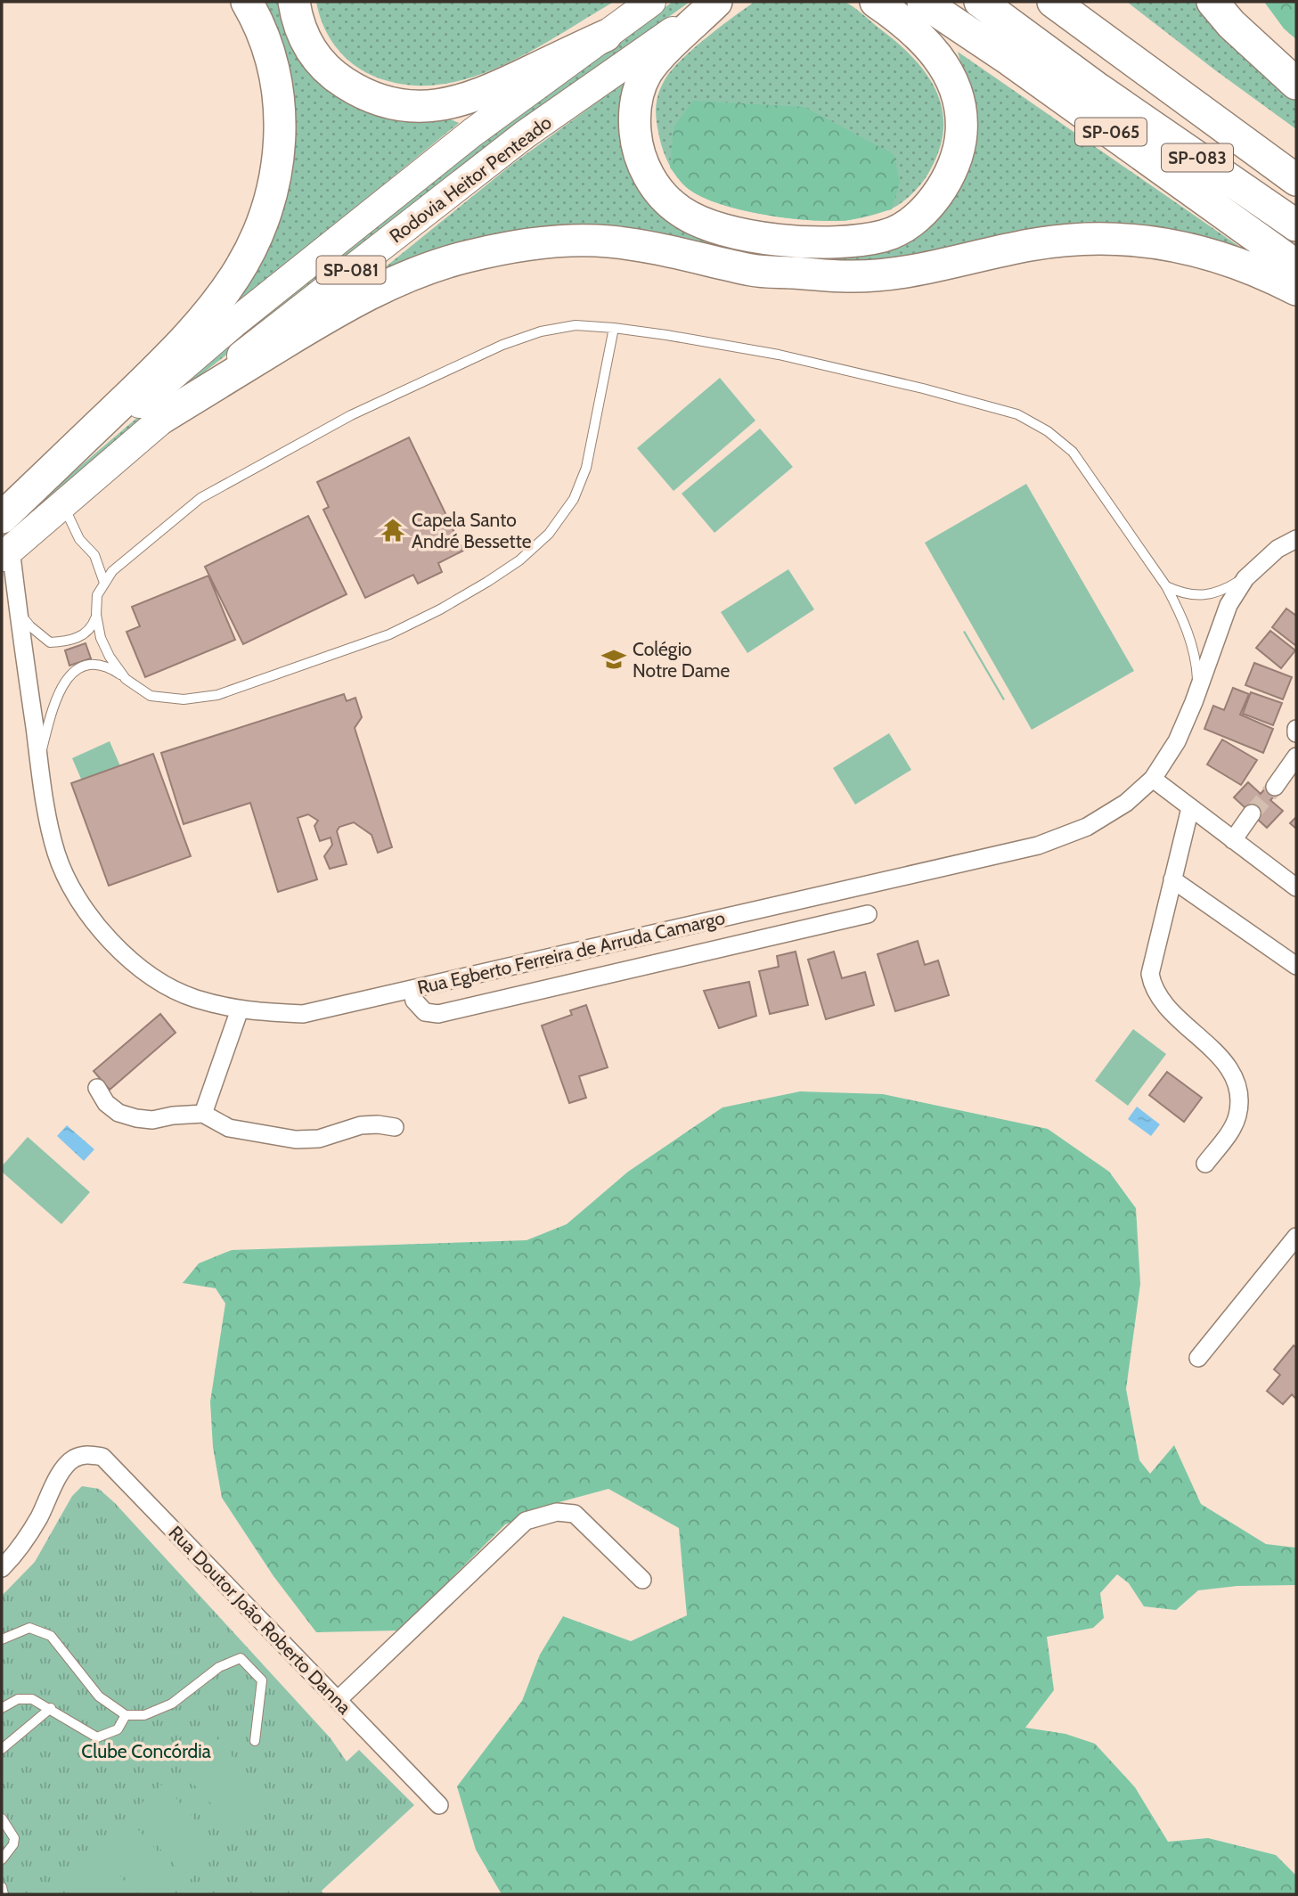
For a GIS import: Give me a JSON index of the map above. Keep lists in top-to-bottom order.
{
  "streets": {
    "highway": ["SP-065", "SP-083"],
    "main road": ["Rodovia Heitor Penteado", "SP-081"],
    "street": ["Rua Egberto Ferreira de Arruda Camargo", "Rua Doutor João Roberto Danna"]
  },
  "crossings": [
    ["Rodovia Heitor Penteado", "Rua Egberto Ferreira de Arruda Camargo"]
  ],
  "parks": ["Clube Concórdia"],
  "places": {
    "temple": ["Capela Santo André Bessette"],
    "school or university": ["Colégio Notre Dame"]
  }
}
